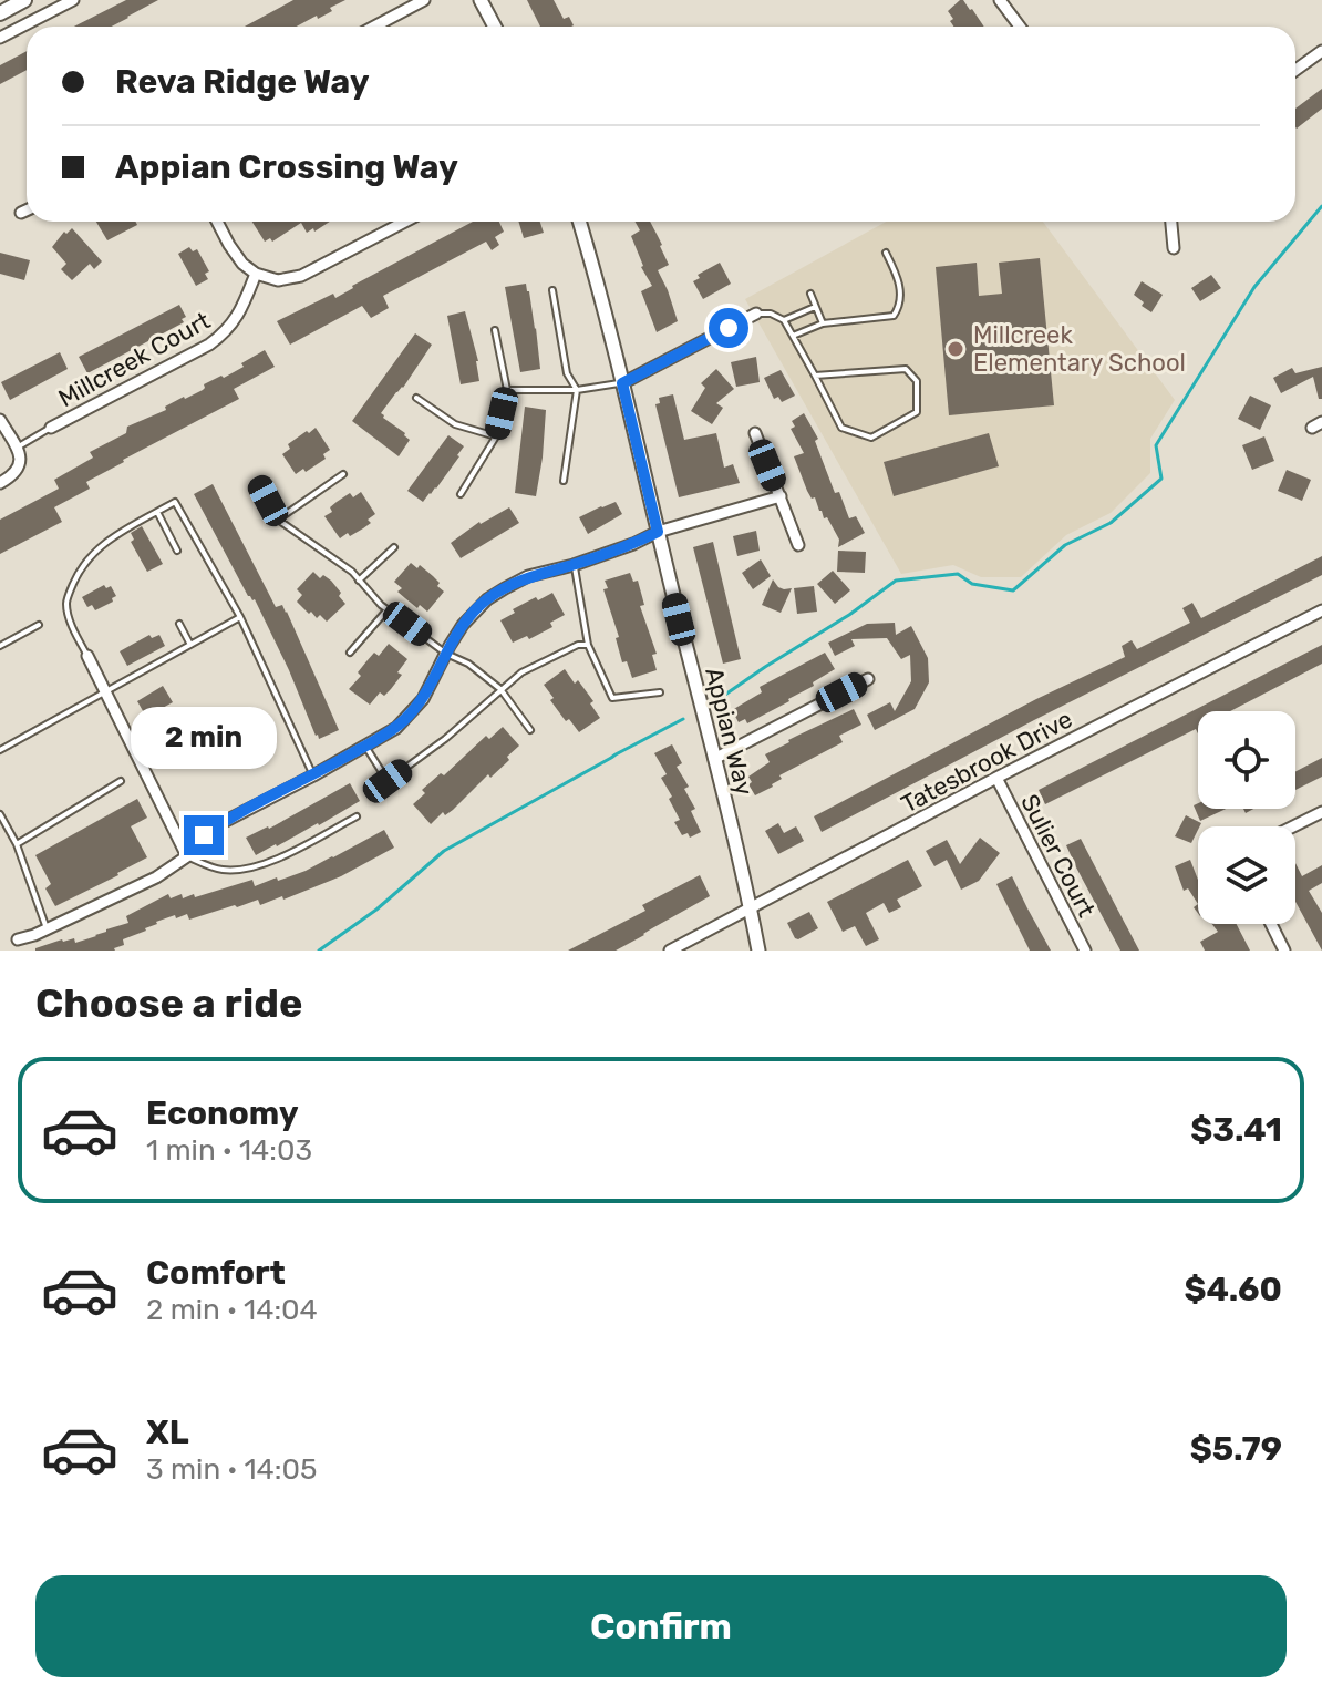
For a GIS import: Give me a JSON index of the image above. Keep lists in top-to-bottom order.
{
  "streets": {
    "street": [
      "Millcreek Court",
      "Appian Way",
      "Tatesbrook Drive",
      "Sulier Court"
    ]
  },
  "crossings": [
    ["Appian Way", "Tatesbrook Drive"],
    ["Tatesbrook Drive", "Sulier Court"]
  ],
  "places": ["Millcreek Elementary School"],
  "page": {
    "banner": ["Reva Ridge Way", "Appian Crossing Way"],
    "bubble": "2 min",
    "heading": "Choose a ride",
    "list": [
      {
        "name": "Economy",
        "note": "1 min · 14:03",
        "value": "$3.41"
      },
      {
        "name": "Comfort",
        "note": "2 min · 14:04",
        "value": "$4.60"
      },
      {
        "name": "XL",
        "note": "3 min · 14:05",
        "value": "$5.79"
      }
    ],
    "buttons": "Confirm"
  }
}
